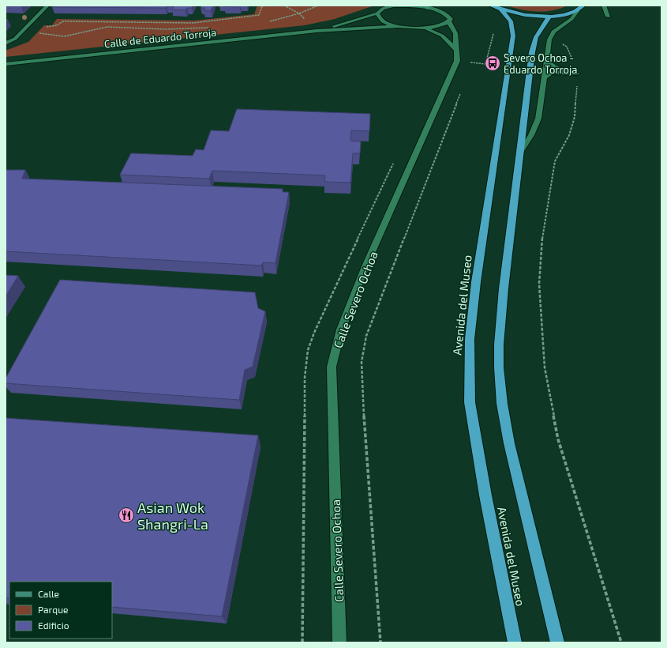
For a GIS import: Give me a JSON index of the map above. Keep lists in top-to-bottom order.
{
  "streets": {
    "highway": ["Avenida del Museo"],
    "street": ["Calle de Eduardo Torroja", "Calle Severo Ochoa"]
  },
  "places": {
    "bus stop": ["Severo Ochoa - Eduardo Torroja"],
    "restaurant": ["Asian Wok Shangri-La"]
  },
  "legend": ["Calle", "Parque", "Edificio"]
}
